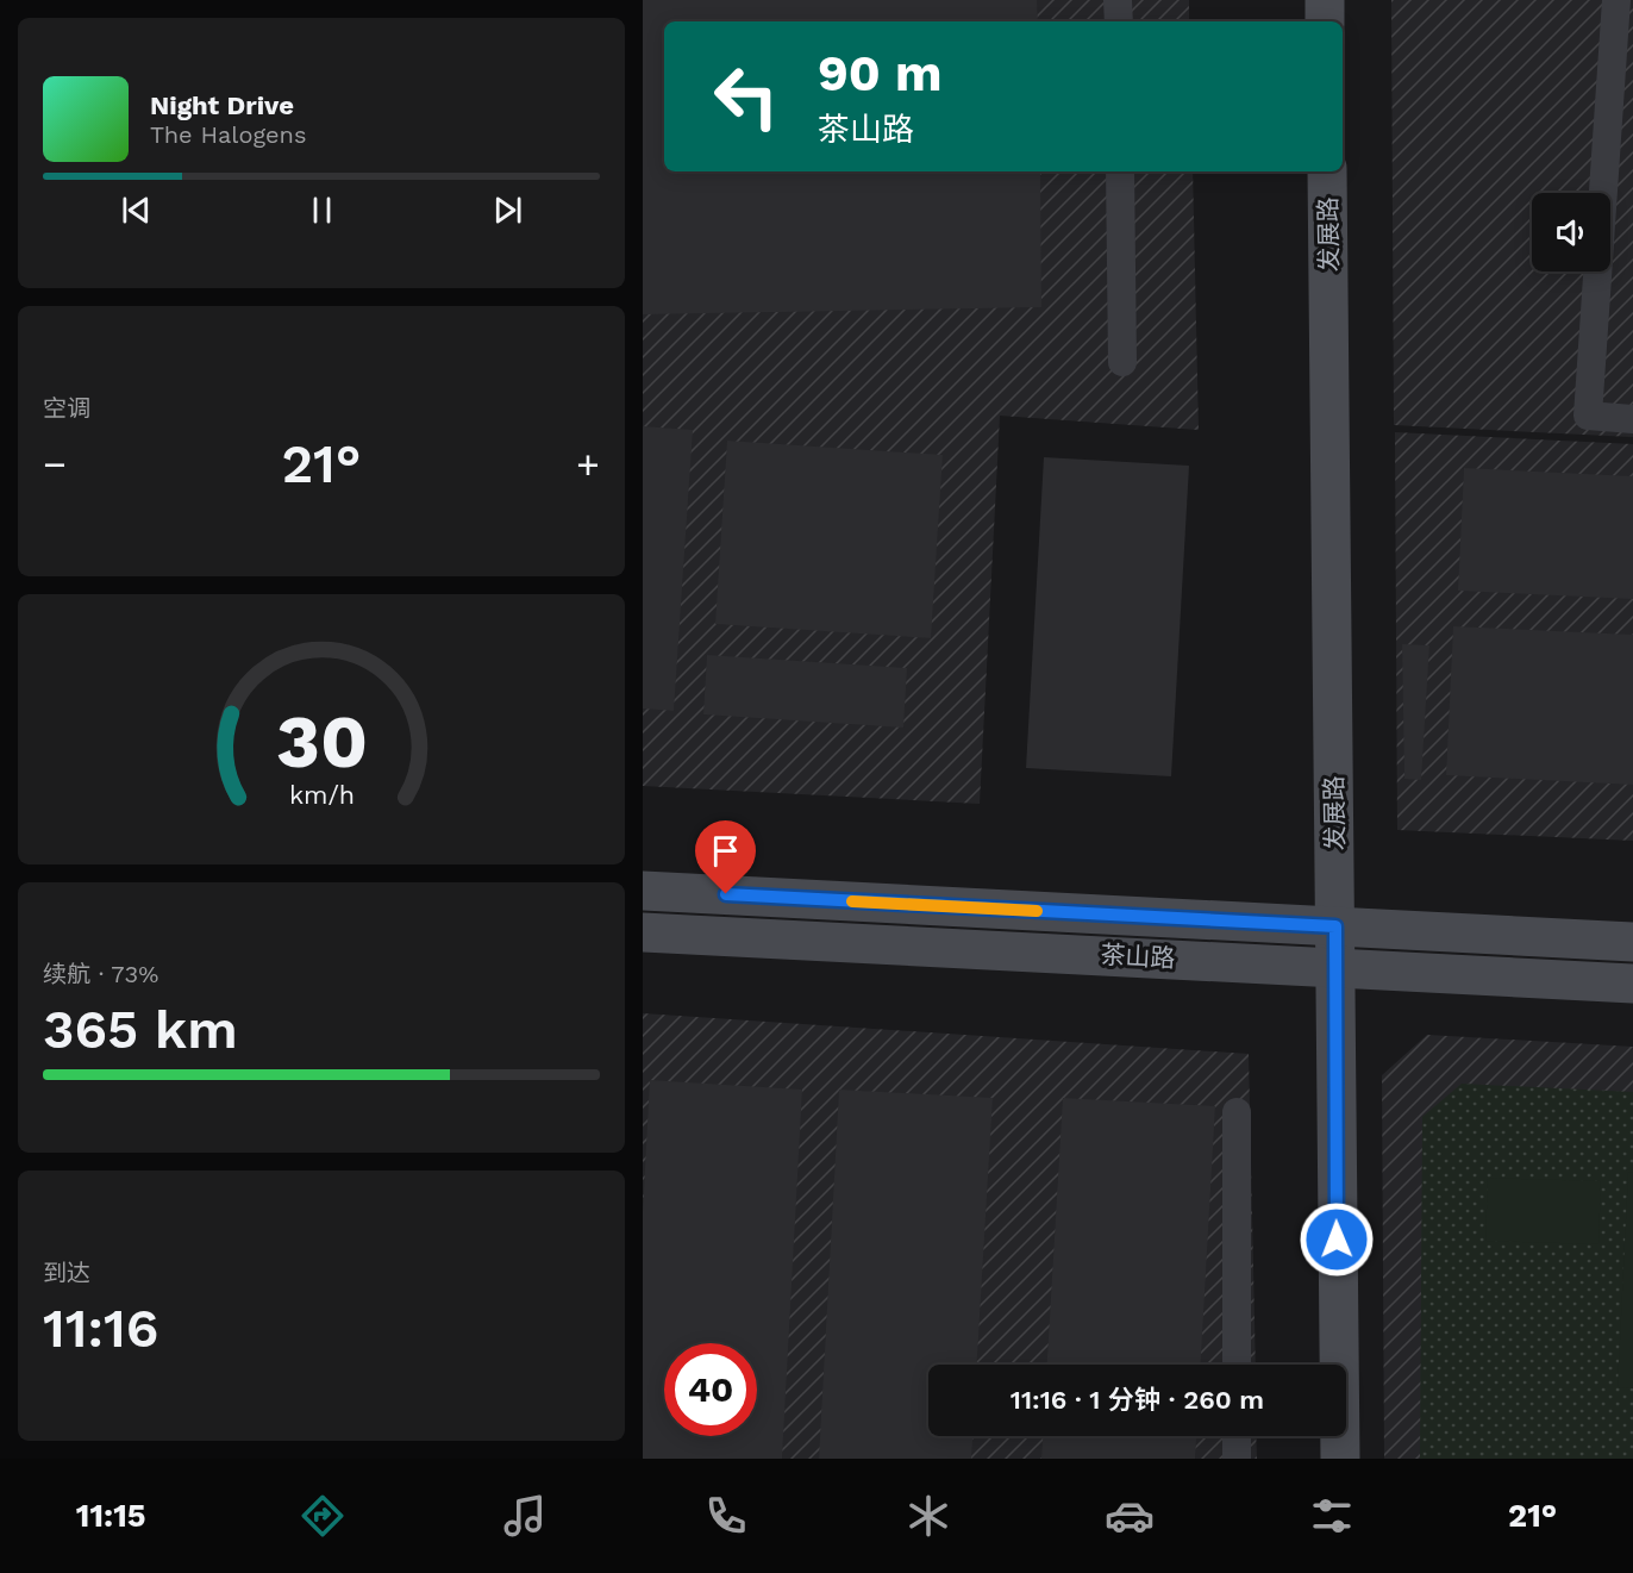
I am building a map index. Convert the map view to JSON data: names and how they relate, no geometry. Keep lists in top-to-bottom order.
{
  "streets": {
    "main road": ["发展路", "茶山路"]
  },
  "crossings": [
    ["发展路", "茶山路"]
  ],
  "page": {
    "turn": ["90 m", "茶山路"],
    "song": ["Night Drive", "The Halogens"],
    "tile": [
      "空调",
      ["续航 · 73%", "365 km"],
      ["到达", "11:16"]
    ],
    "heat": ["−", "21°", "+"],
    "limit": "40",
    "trip": "11:16 · 1 分钟 · 260 m",
    "tabs": ["11:15", "21°"],
    "gauge": ["30", "km/h"]
  }
}
